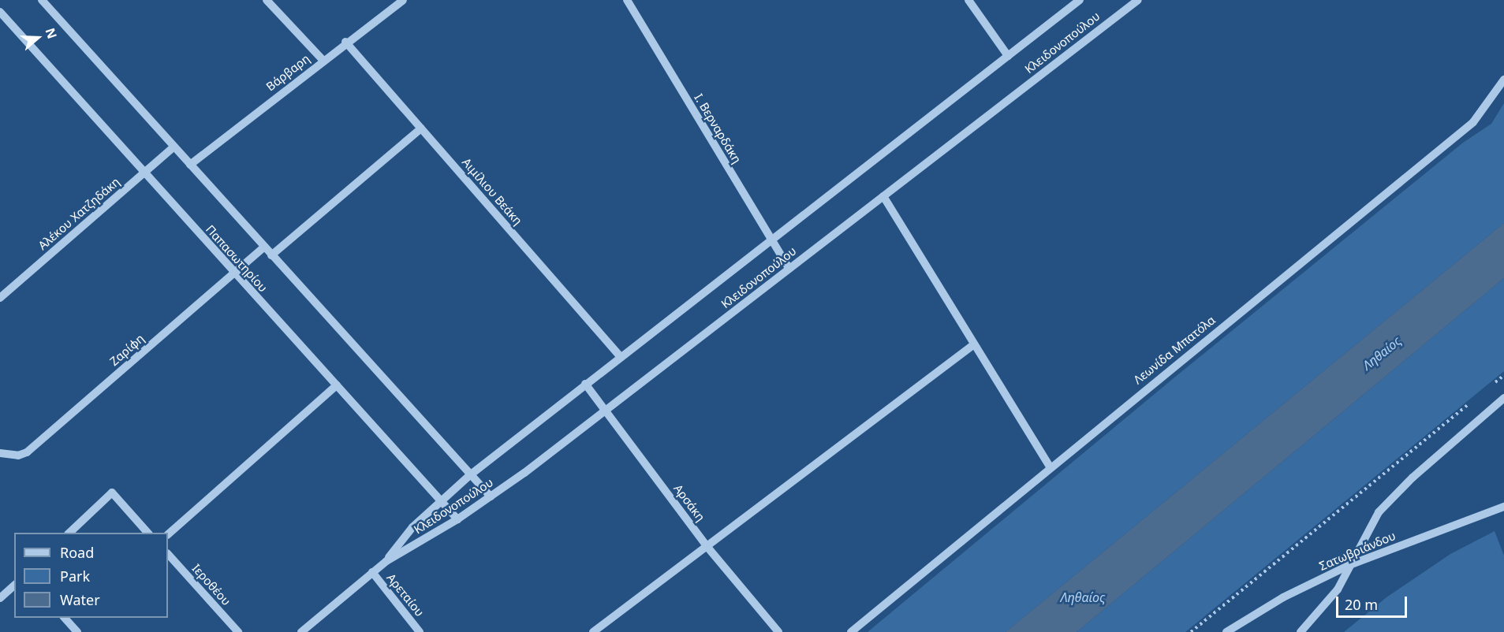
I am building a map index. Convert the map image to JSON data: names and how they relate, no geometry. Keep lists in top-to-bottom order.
{
  "streets": {
    "street": [
      "Κλειδονοπούλου",
      "Βάρβαρη",
      "Ι. Βερναρδάκη",
      "Αιμίλιου Βεάκη",
      "Αλέκου Χατζηδάκη",
      "Παπασωτηρίου",
      "Ζαρίφη",
      "Λεωνίδα Μπατόλα",
      "Αρσάκη",
      "Σατωβριάνδου",
      "Ιεροθέου",
      "Αρεταίου"
    ]
  },
  "crossings": [
    ["Κλειδονοπούλου", "Ι. Βερναρδάκη"],
    ["Κλειδονοπούλου", "Αιμίλιου Βεάκη"],
    ["Κλειδονοπούλου", "Παπασωτηρίου"],
    ["Κλειδονοπούλου", "Αρσάκη"],
    ["Κλειδονοπούλου", "Αρεταίου"],
    ["Βάρβαρη", "Αιμίλιου Βεάκη"],
    ["Αλέκου Χατζηδάκη", "Παπασωτηρίου"],
    ["Παπασωτηρίου", "Ζαρίφη"]
  ],
  "water": ["Ληθαίος"],
  "legend": ["Road", "Park", "Water"],
  "scale_bar": "20 m",
  "north": "right"
}
